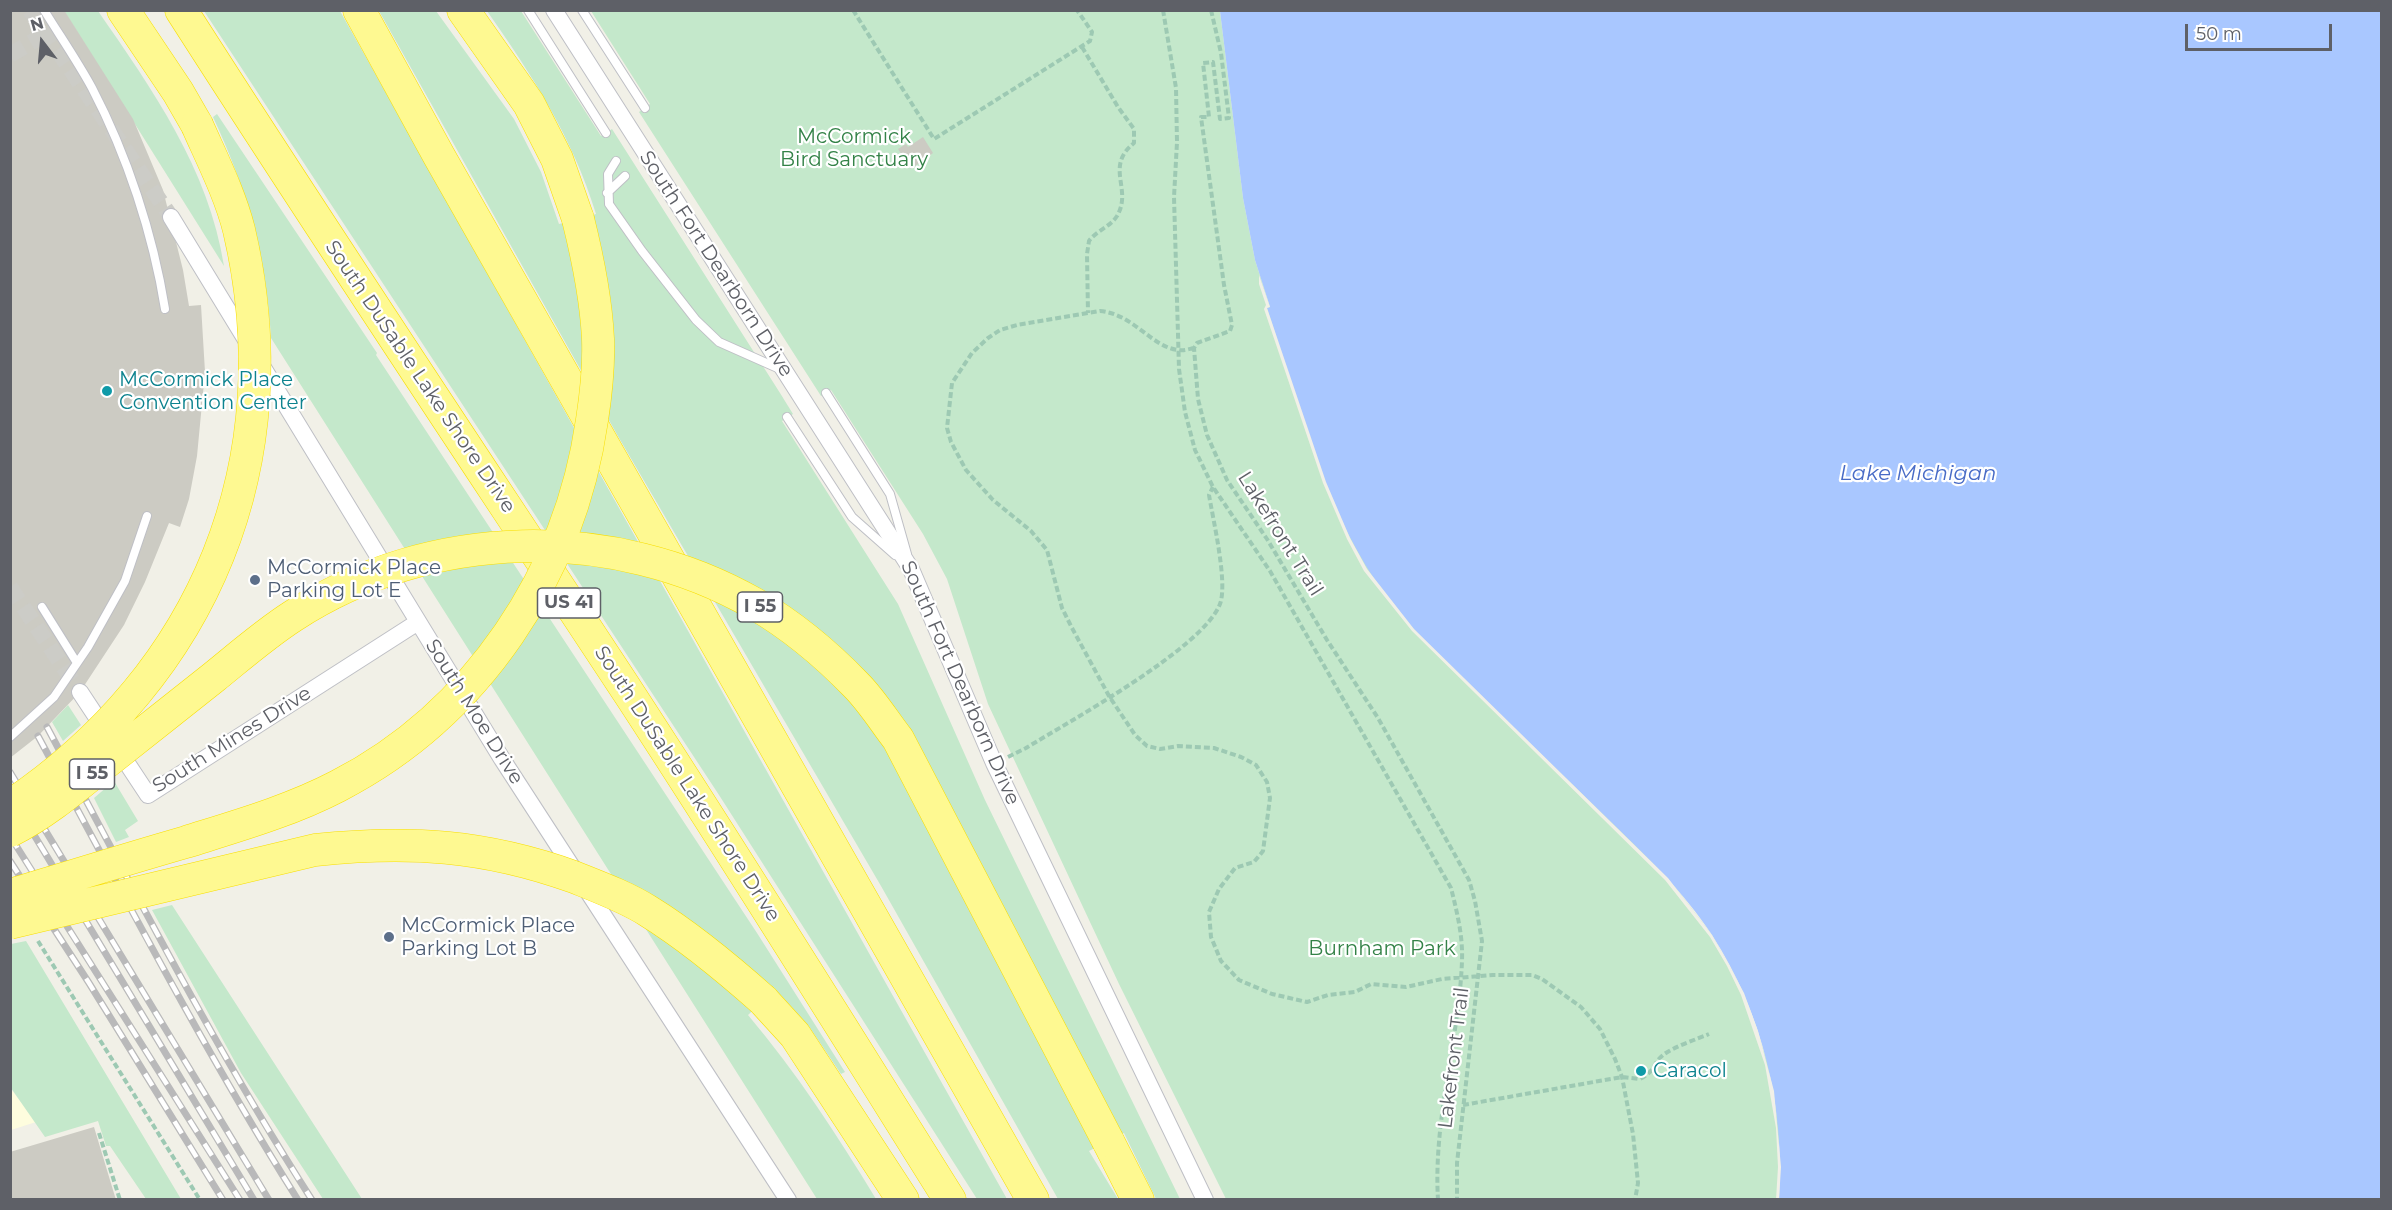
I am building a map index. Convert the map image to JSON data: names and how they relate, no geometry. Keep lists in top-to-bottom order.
{
  "streets": {
    "highway": ["South DuSable Lake Shore Drive", "US 41", "I 55"],
    "street": ["South Fort Dearborn Drive", "South Moe Drive", "South Mines Drive"],
    "path": ["Lakefront Trail"]
  },
  "crossings": [
    ["South Moe Drive", "South Mines Drive"]
  ],
  "water": ["Lake Michigan"],
  "parks": ["McCormick Bird Sanctuary", "Burnham Park"],
  "places": [
    "McCormick Place Convention Center",
    "McCormick Place Parking Lot E",
    "McCormick Place Parking Lot B",
    "Caracol"
  ],
  "scale_bar": "50 m",
  "north": "top"
}
